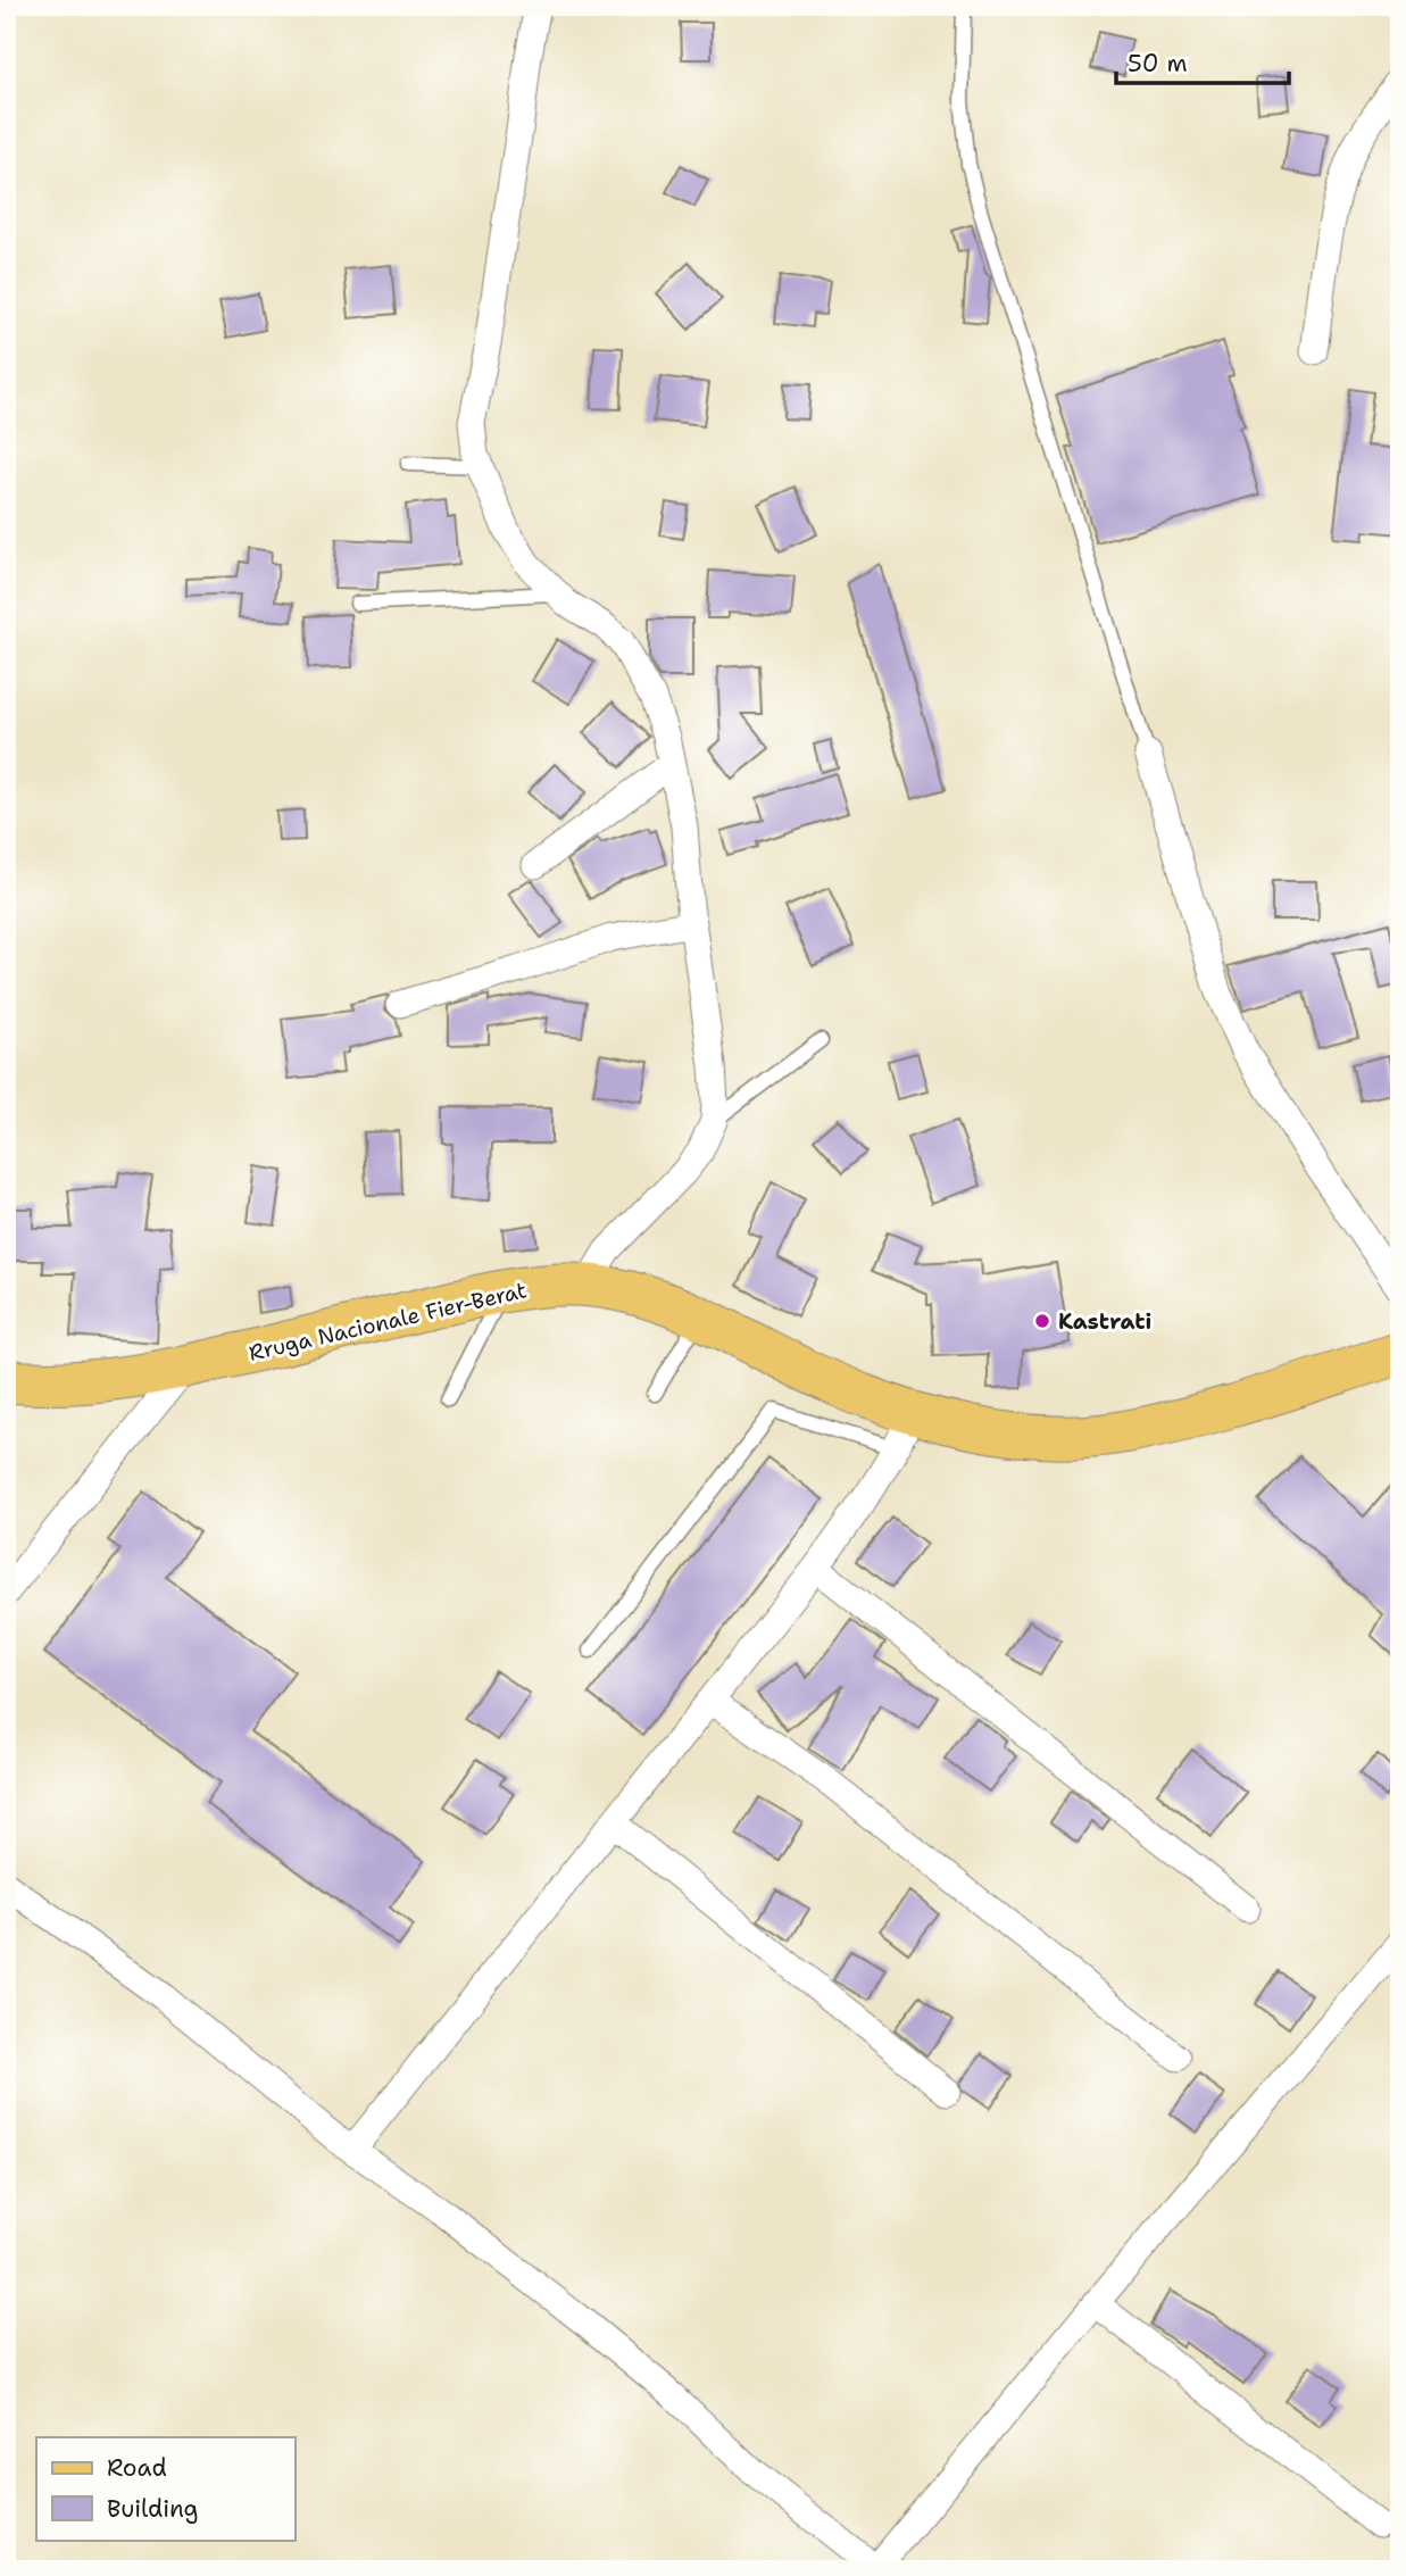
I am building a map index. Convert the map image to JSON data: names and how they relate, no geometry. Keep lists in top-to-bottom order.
{
  "streets": {
    "main road": ["Rruga Nacionale Fier-Berat"]
  },
  "places": ["Kastrati"],
  "legend": ["Road", "Building"],
  "scale_bar": "50 m"
}
